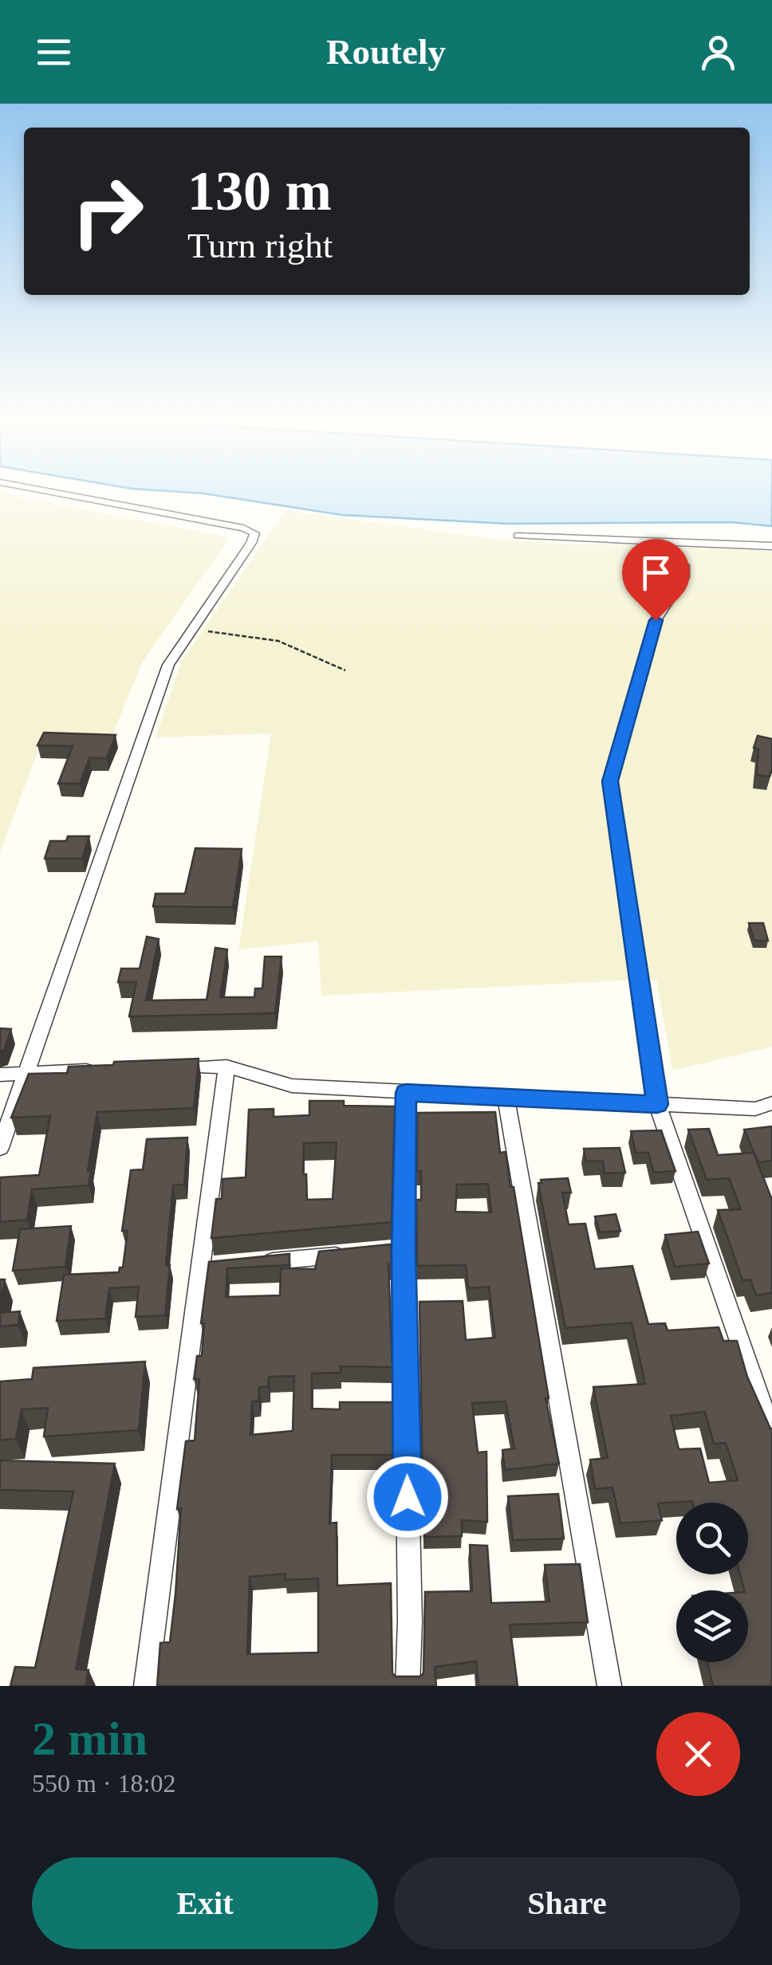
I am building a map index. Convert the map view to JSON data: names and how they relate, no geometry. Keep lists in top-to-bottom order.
{
  "page": {
    "header": "Routely",
    "turn": ["130 m", "Turn right"],
    "heading": ["2 min", "550 m · 18:02"],
    "buttons": ["Exit", "Share"]
  }
}
